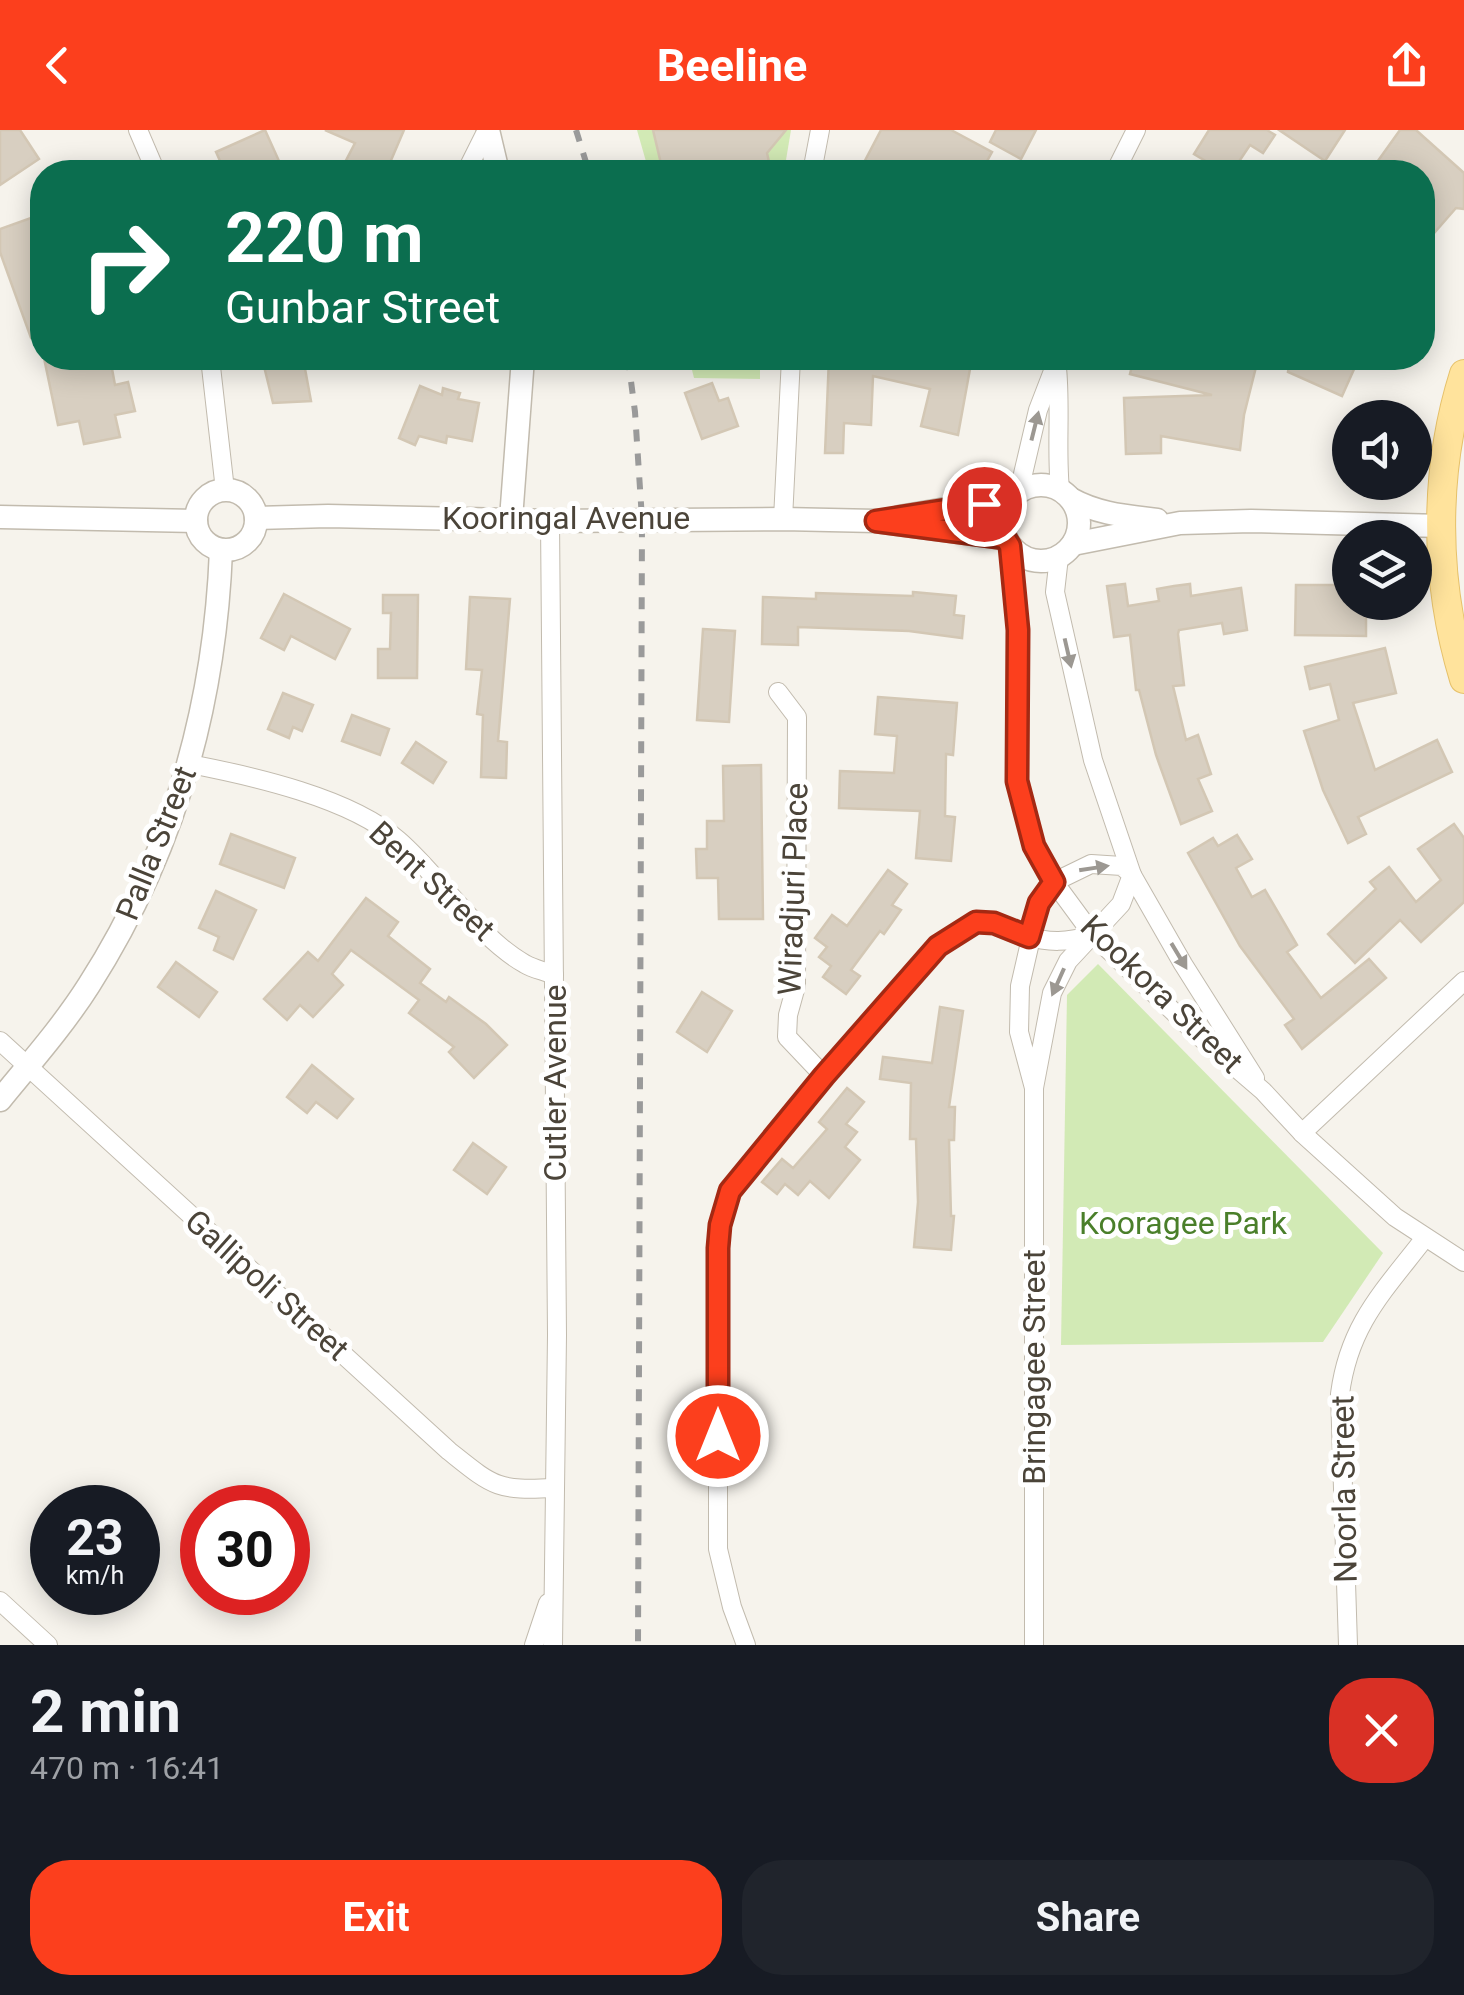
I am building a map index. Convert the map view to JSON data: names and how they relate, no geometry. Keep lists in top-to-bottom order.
{
  "streets": {
    "street": [
      "Kooringal Avenue",
      "Palla Street",
      "Bent Street",
      "Wiradjuri Place",
      "Kookora Street",
      "Cutler Avenue",
      "Gallipoli Street",
      "Bringagee Street",
      "Noorla Street"
    ]
  },
  "crossings": [
    ["Kooringal Avenue", "Palla Street"],
    ["Kooringal Avenue", "Kookora Street"],
    ["Kooringal Avenue", "Cutler Avenue"],
    ["Palla Street", "Bent Street"],
    ["Palla Street", "Gallipoli Street"],
    ["Bent Street", "Cutler Avenue"],
    ["Kookora Street", "Bringagee Street"],
    ["Kookora Street", "Noorla Street"],
    ["Cutler Avenue", "Gallipoli Street"]
  ],
  "parks": ["Kooragee Park"],
  "page": {
    "header": "Beeline",
    "turn": ["220 m", "Gunbar Street"],
    "speed": "23 km/h",
    "limit": "30",
    "heading": ["2 min", "470 m · 16:41"],
    "buttons": ["Exit", "Share"]
  }
}
